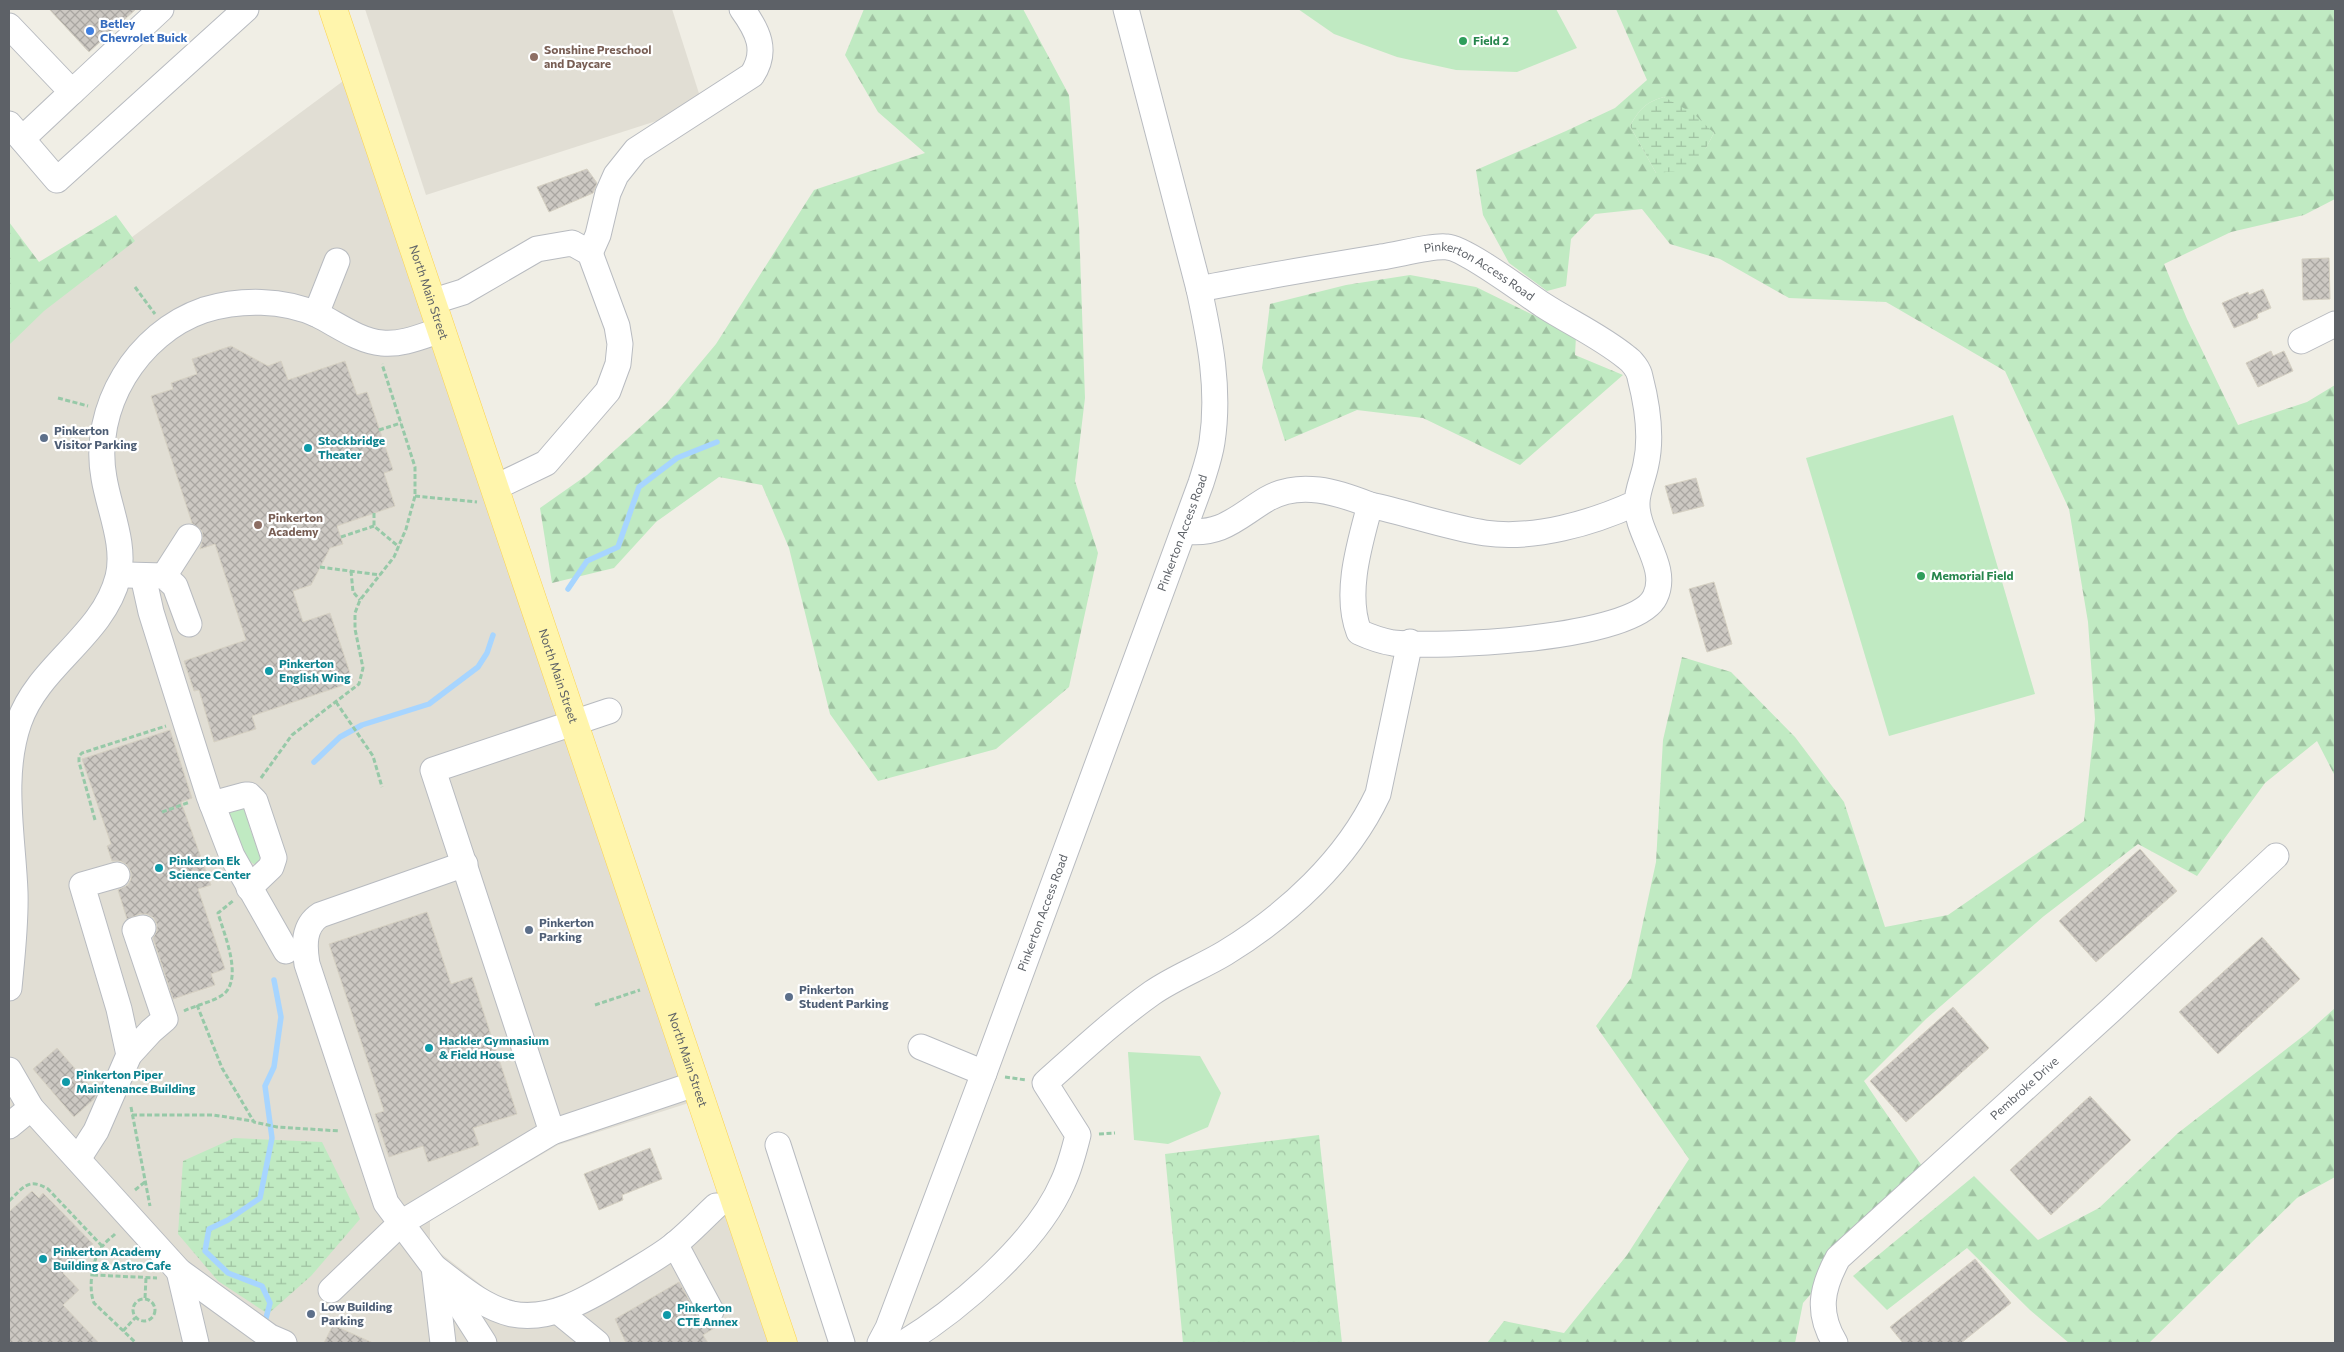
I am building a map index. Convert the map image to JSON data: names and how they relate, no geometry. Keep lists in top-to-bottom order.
{
  "streets": {
    "main road": ["North Main Street"],
    "street": ["Pinkerton Access Road", "Pembroke Drive"]
  },
  "places": [
    "Betley Chevrolet Buick",
    "Field 2",
    "Sonshine Preschool and Daycare",
    "Pinkerton Visitor Parking",
    "Stockbridge Theater",
    "Pinkerton Academy",
    "Memorial Field",
    "Pinkerton English Wing",
    "Pinkerton Ek Science Center",
    "Pinkerton Parking",
    "Pinkerton Student Parking",
    "Hackler Gymnasium & Field House",
    "Pinkerton Piper Maintenance Building",
    "Pinkerton Academy Building & Astro Cafe",
    "Low Building Parking",
    "Pinkerton CTE Annex"
  ]
}
